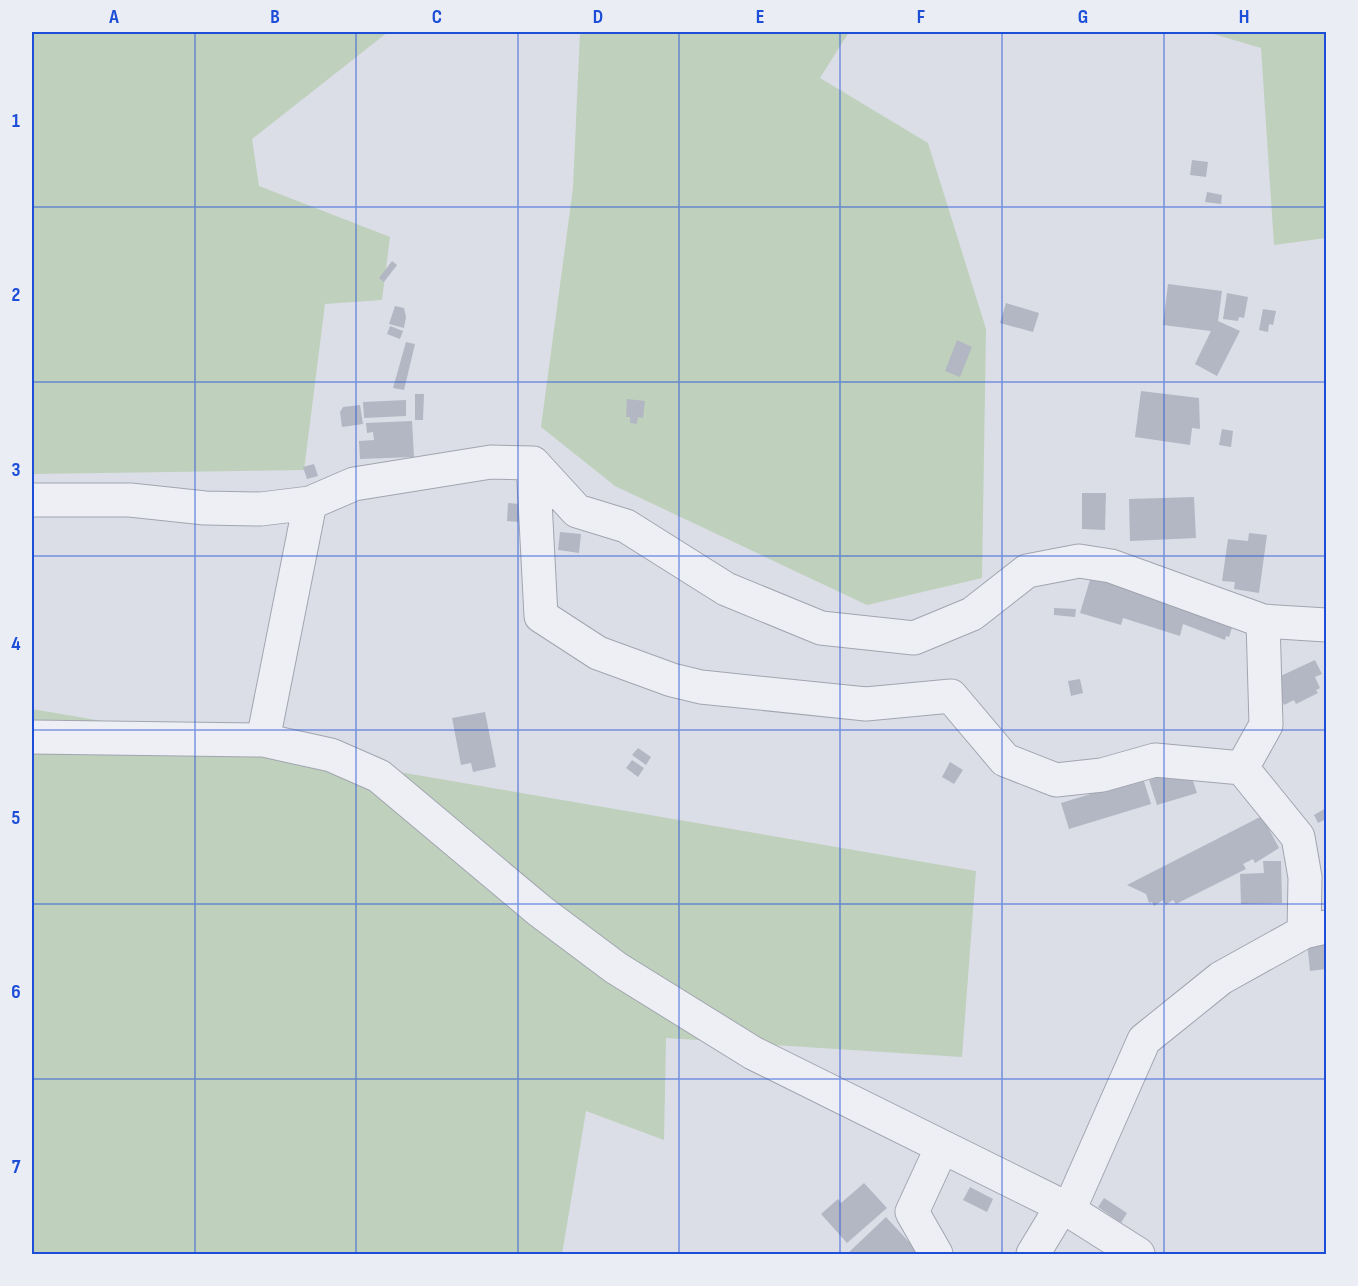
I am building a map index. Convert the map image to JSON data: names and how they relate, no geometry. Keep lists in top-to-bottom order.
{
  "grid": {
    "columns": [
      "A",
      "B",
      "C",
      "D",
      "E",
      "F",
      "G",
      "H"
    ],
    "rows": [
      "1",
      "2",
      "3",
      "4",
      "5",
      "6",
      "7"
    ]
  }
}
